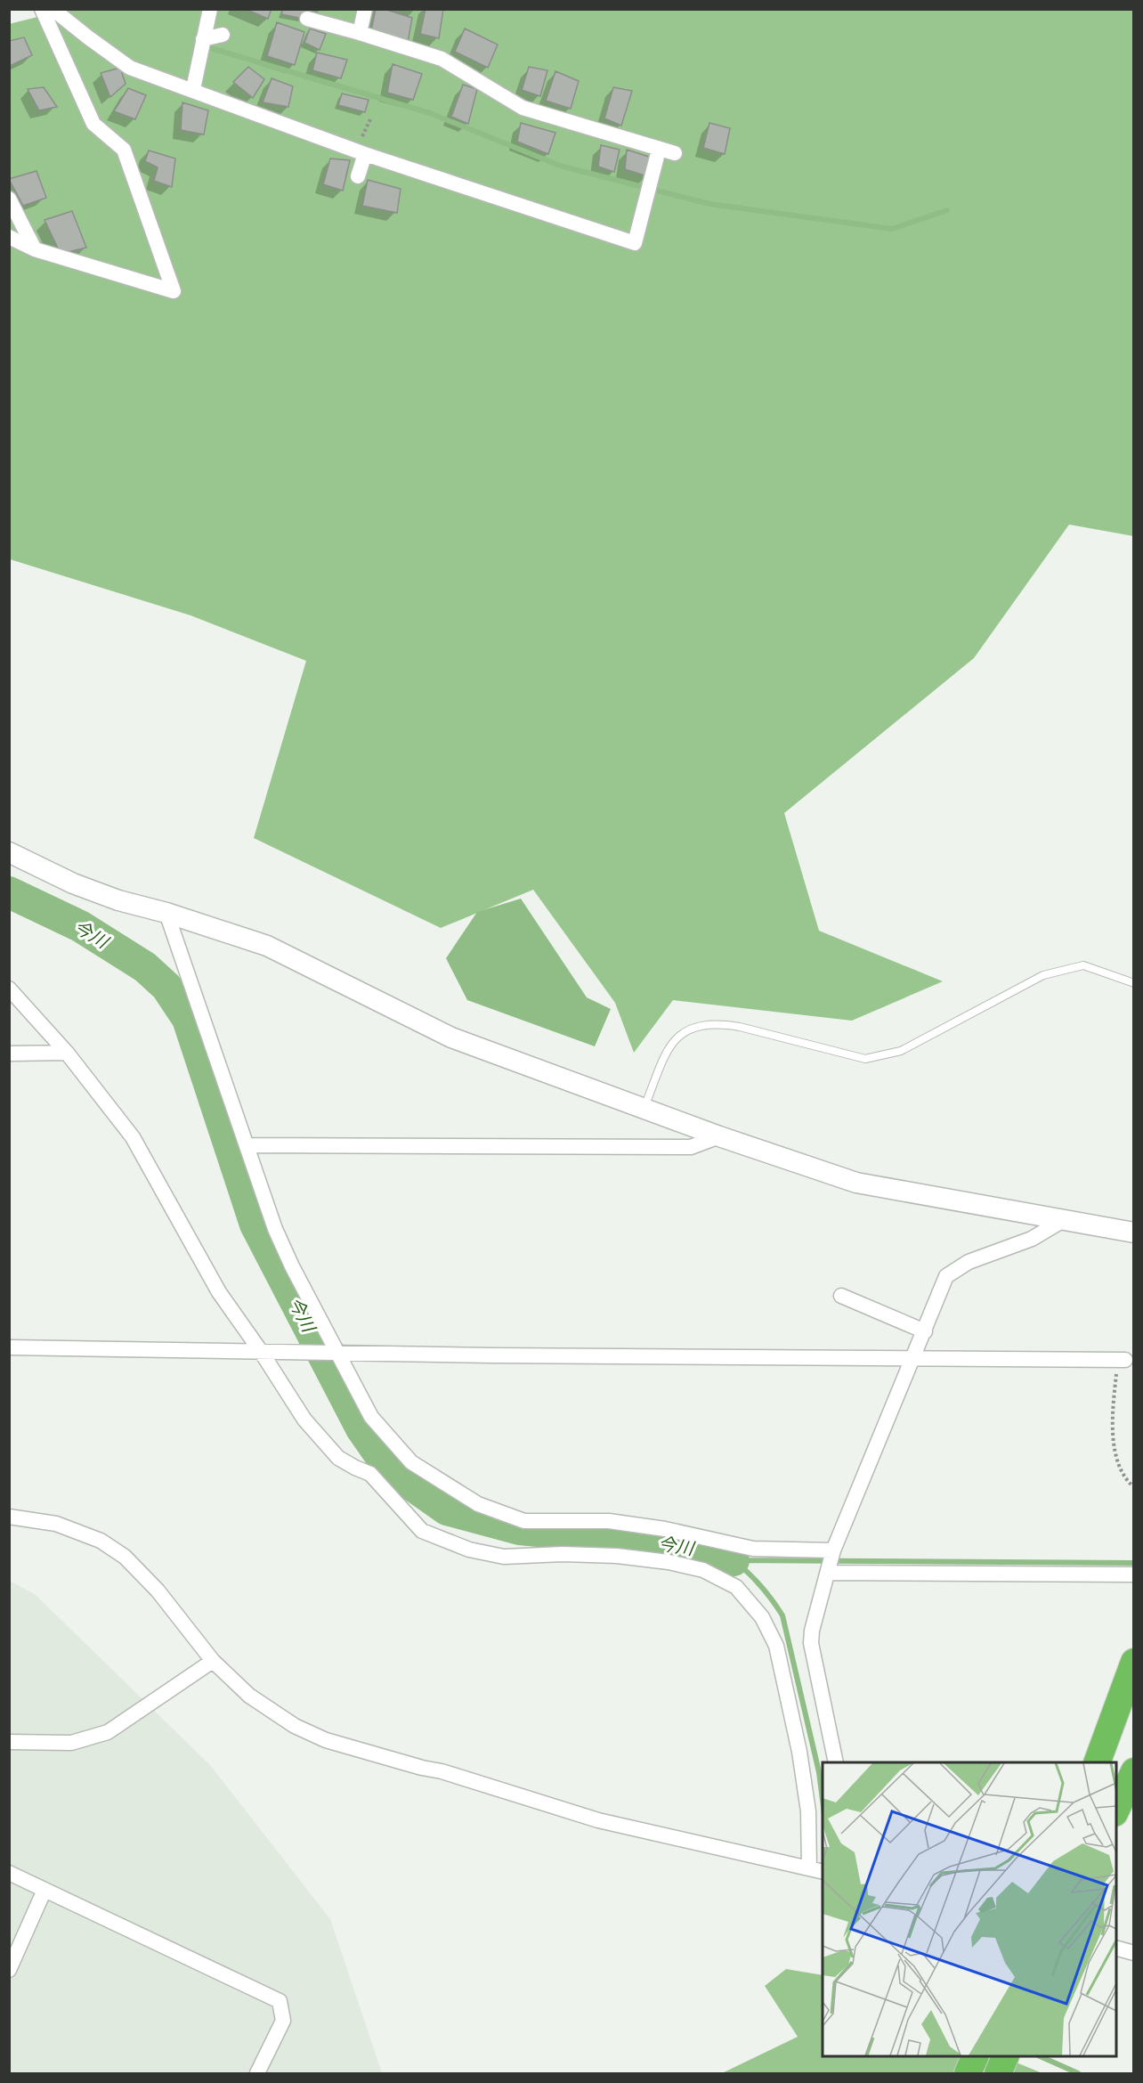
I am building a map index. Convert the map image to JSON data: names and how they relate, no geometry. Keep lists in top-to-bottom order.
{
  "water": ["今川"]
}
